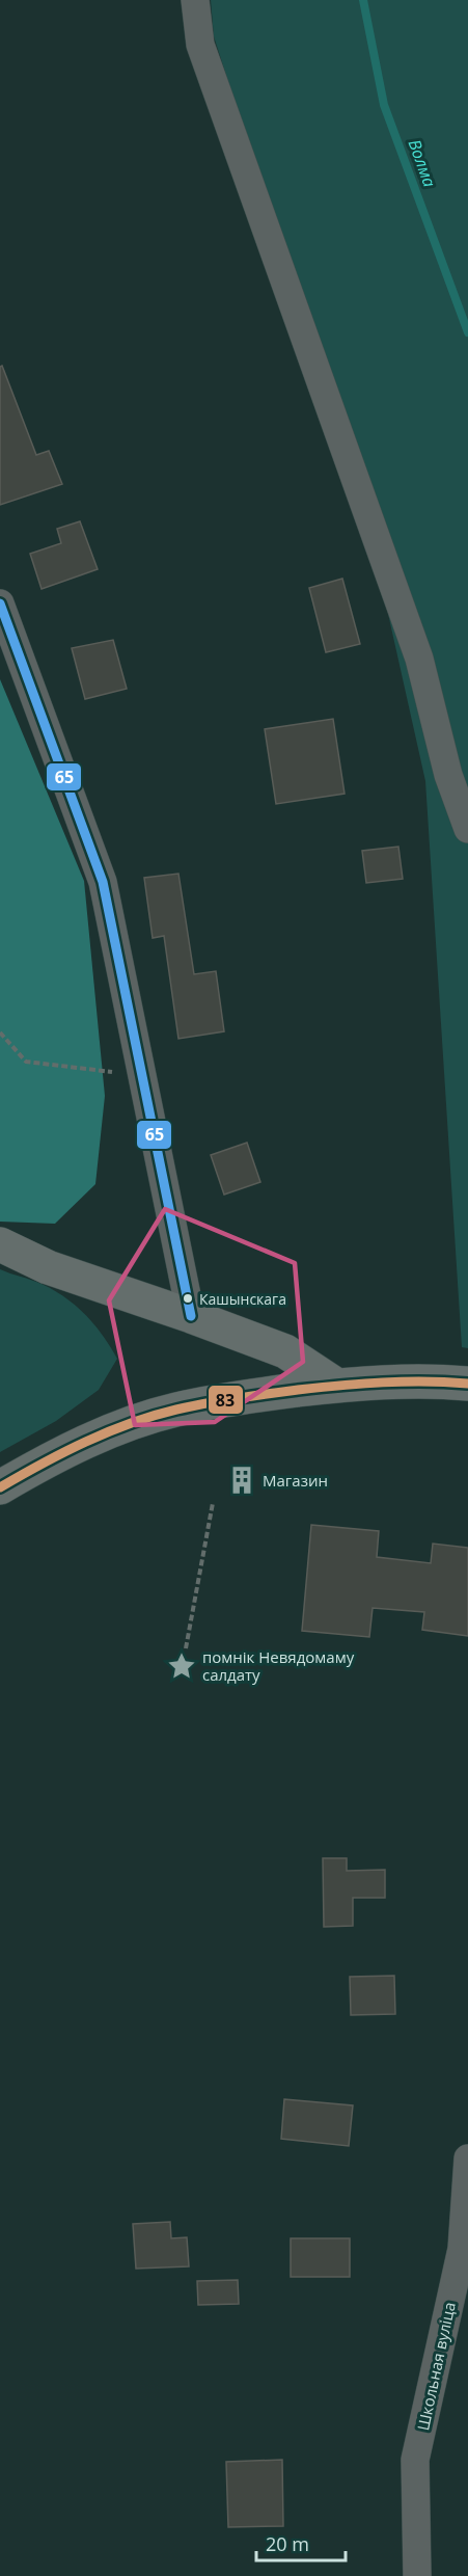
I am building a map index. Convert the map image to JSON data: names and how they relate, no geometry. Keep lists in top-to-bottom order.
{
  "streets": {
    "street": ["Школьная вуліца"]
  },
  "water": ["Волма"],
  "places": {
    "other": ["Кашынскага"],
    "building": ["Магазин"],
    "place": ["помнік Невядомаму салдату"]
  },
  "lines": ["transit line 65", "transit line 83"],
  "scale_bar": "20 m"
}
